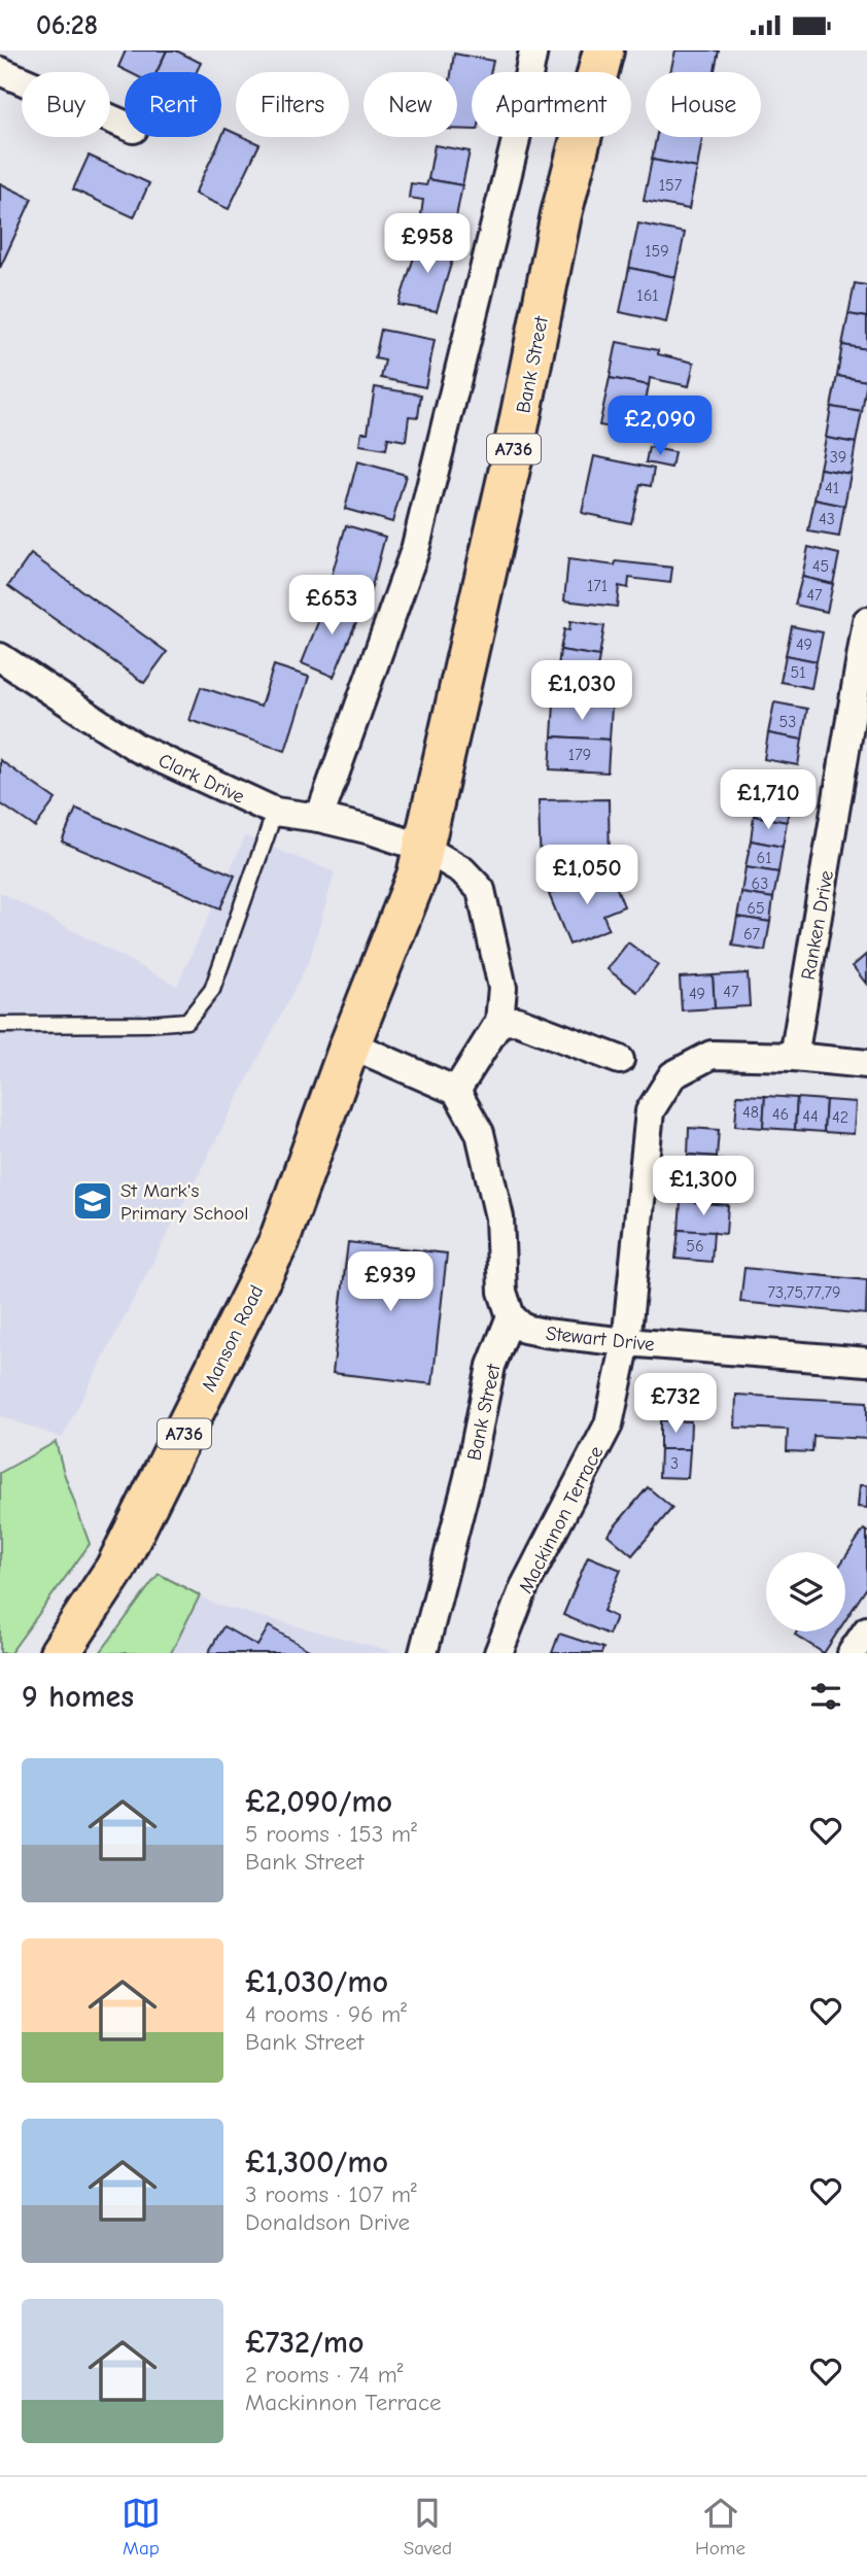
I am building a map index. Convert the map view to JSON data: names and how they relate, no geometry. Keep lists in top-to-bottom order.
{
  "streets": {
    "main road": ["Bank Street", "A736", "Manson Road"],
    "street": [
      "Clark Drive",
      "Ranken Drive",
      "Stewart Drive",
      "Mackinnon Terrace"
    ]
  },
  "crossings": [
    ["Bank Street", "Clark Drive"],
    ["Bank Street", "Manson Road"],
    ["Bank Street", "Stewart Drive"],
    ["Ranken Drive", "Mackinnon Terrace"],
    ["Stewart Drive", "Mackinnon Terrace"]
  ],
  "places": {
    "school or university": ["St Mark's Primary School"]
  },
  "house_numbers": [
    "157",
    "159",
    "161",
    "39",
    "41",
    "43",
    "45",
    "171",
    "47",
    "49",
    "51",
    "53",
    "179",
    "61",
    "63",
    "65",
    "67",
    "47",
    "49",
    "48",
    "46",
    "44",
    "42",
    "56",
    "73,75,77,79",
    "3"
  ],
  "page": {
    "status": "06:28",
    "chip": [
      "Buy",
      "Rent",
      "Filters",
      "New",
      "Apartment",
      "House"
    ],
    "price": [
      "£958",
      "£2,090",
      "£653",
      "£1,030",
      "£1,710",
      "£1,050",
      "£1,300",
      "£939",
      "£732"
    ],
    "heading": "9 homes",
    "list": [
      {
        "name": "£2,090/mo",
        "note": "5 rooms · 153 m² · Bank Street"
      },
      {
        "name": "£1,030/mo",
        "note": "4 rooms · 96 m² · Bank Street"
      },
      {
        "name": "£1,300/mo",
        "note": "3 rooms · 107 m² · Donaldson Drive"
      },
      {
        "name": "£732/mo",
        "note": "2 rooms · 74 m² · Mackinnon Terrace"
      }
    ],
    "tabs": ["Map", "Saved", "Home"]
  }
}
